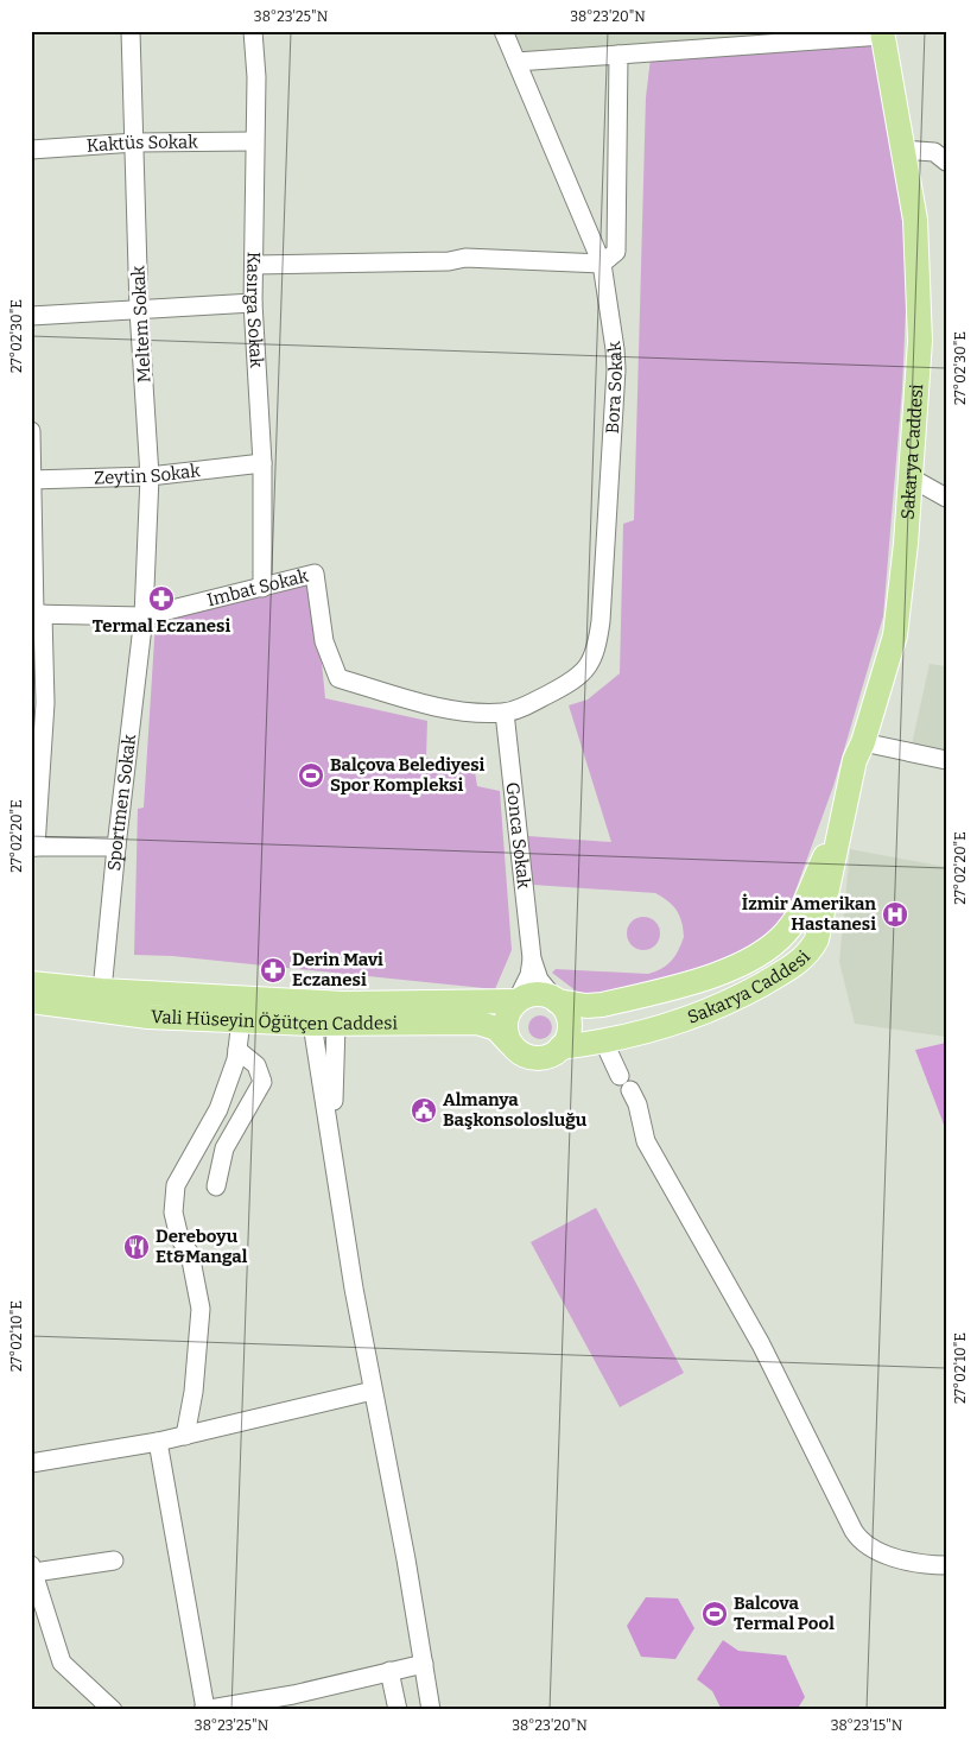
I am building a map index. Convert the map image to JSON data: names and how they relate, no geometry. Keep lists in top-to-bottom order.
{
  "streets": {
    "main road": ["Sakarya Caddesi", "Vali Hüseyin Öğütçen Caddesi"],
    "street": [
      "Kaktüs Sokak",
      "Kasırga Sokak",
      "Meltem Sokak",
      "Bora Sokak",
      "Zeytin Sokak",
      "Imbat Sokak",
      "Sportmen Sokak",
      "Gonca Sokak"
    ]
  },
  "crossings": [
    ["Kaktüs Sokak", "Kasırga Sokak"],
    ["Kaktüs Sokak", "Meltem Sokak"],
    ["Kasırga Sokak", "Zeytin Sokak"],
    ["Kasırga Sokak", "Imbat Sokak"],
    ["Meltem Sokak", "Zeytin Sokak"],
    ["Meltem Sokak", "Imbat Sokak"],
    ["Meltem Sokak", "Sportmen Sokak"],
    ["Bora Sokak", "Imbat Sokak"],
    ["Bora Sokak", "Gonca Sokak"],
    ["Sakarya Caddesi", "Vali Hüseyin Öğütçen Caddesi"],
    ["Imbat Sokak", "Sportmen Sokak"],
    ["Imbat Sokak", "Gonca Sokak"],
    ["Sportmen Sokak", "Vali Hüseyin Öğütçen Caddesi"]
  ],
  "places": {
    "pharmacy": ["Termal Eczanesi", "Derin Mavi Eczanesi"],
    "sports": ["Balçova Belediyesi Spor Kompleksi", "Balcova Termal Pool"],
    "hospital": ["İzmir Amerikan Hastanesi"],
    "public building": ["Almanya Başkonsolosluğu"],
    "restaurant": ["Dereboyu Et&Mangal"]
  },
  "coordinates": [
    "38°23'25\"N",
    "38°23'20\"N",
    "27°02'30\"E",
    "27°02'20\"E",
    "27°02'10\"E",
    "38°23'15\"N"
  ]
}
